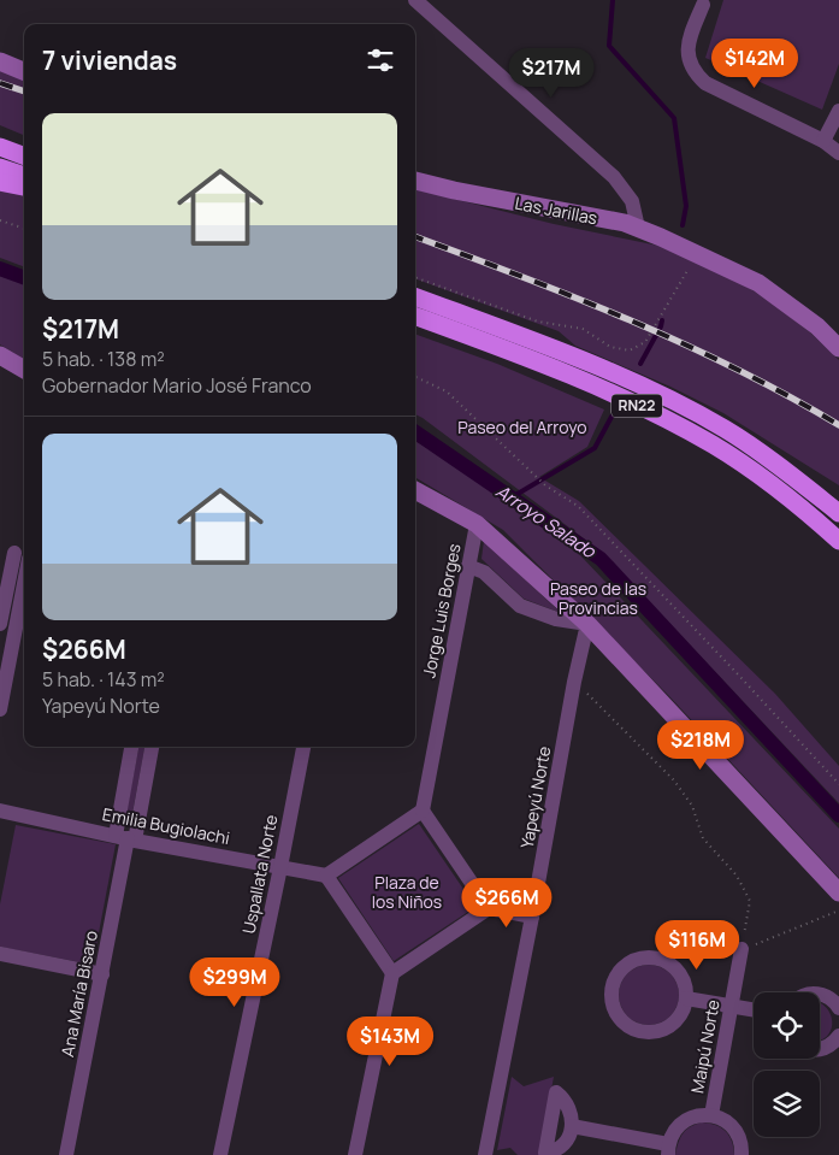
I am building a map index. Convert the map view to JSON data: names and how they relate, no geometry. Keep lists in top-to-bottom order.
{
  "streets": {
    "highway": ["RN22"],
    "street": [
      "Las Jarillas",
      "Jorge Luis Borges",
      "Yapeyú Norte",
      "Emilia Bugiolachi",
      "Uspallata Norte",
      "Ana María Bisaro",
      "Maipú Norte"
    ]
  },
  "crossings": [
    ["Emilia Bugiolachi", "Uspallata Norte"],
    ["Emilia Bugiolachi", "Ana María Bisaro"]
  ],
  "water": ["Arroyo Salado"],
  "parks": ["Paseo del Arroyo", "Paseo de las Provincias", "Plaza de los Niños"],
  "page": {
    "heading": "7 viviendas",
    "price": [
      "$142M",
      "$217M",
      "$218M",
      "$266M",
      "$116M",
      "$299M",
      "$143M"
    ],
    "list": [
      {
        "name": "$217M",
        "note": "5 hab. · 138 m² · Gobernador Mario José Franco"
      },
      {
        "name": "$266M",
        "note": "5 hab. · 143 m² · Yapeyú Norte"
      }
    ]
  }
}
